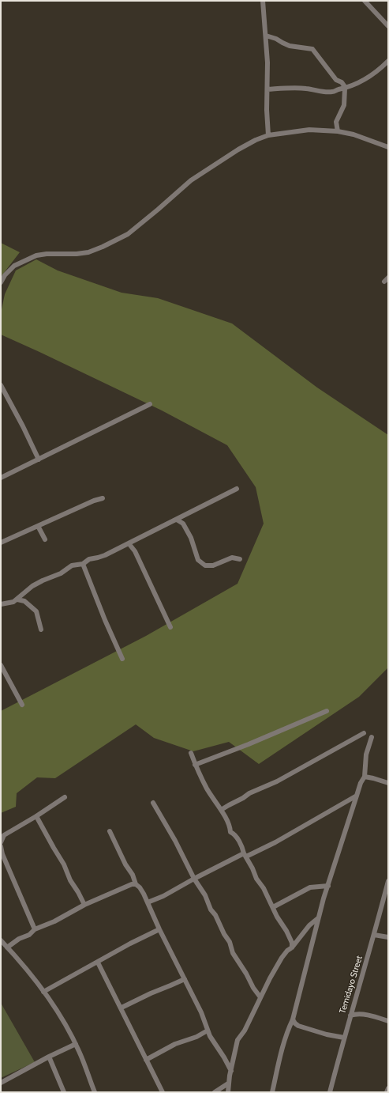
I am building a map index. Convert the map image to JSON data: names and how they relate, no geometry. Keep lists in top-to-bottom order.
{
  "streets": {
    "street": ["Temidayo Street"]
  }
}
